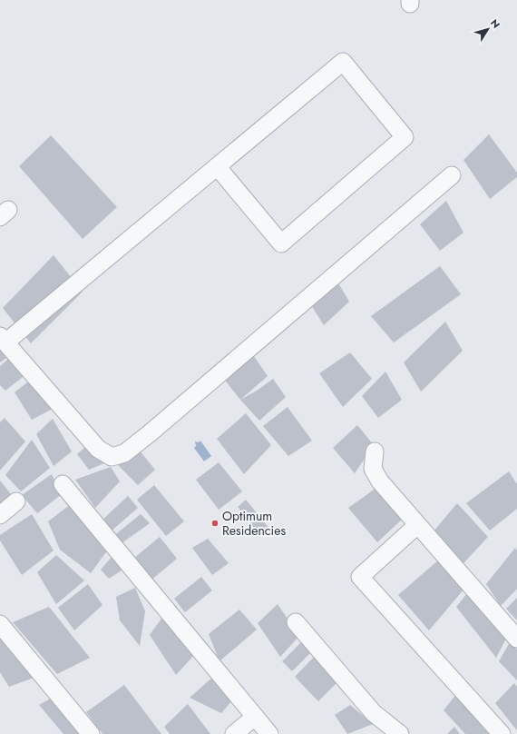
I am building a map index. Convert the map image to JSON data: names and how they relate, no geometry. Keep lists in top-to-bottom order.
{
  "places": ["Optimum Residencies"],
  "north": "top right"
}
